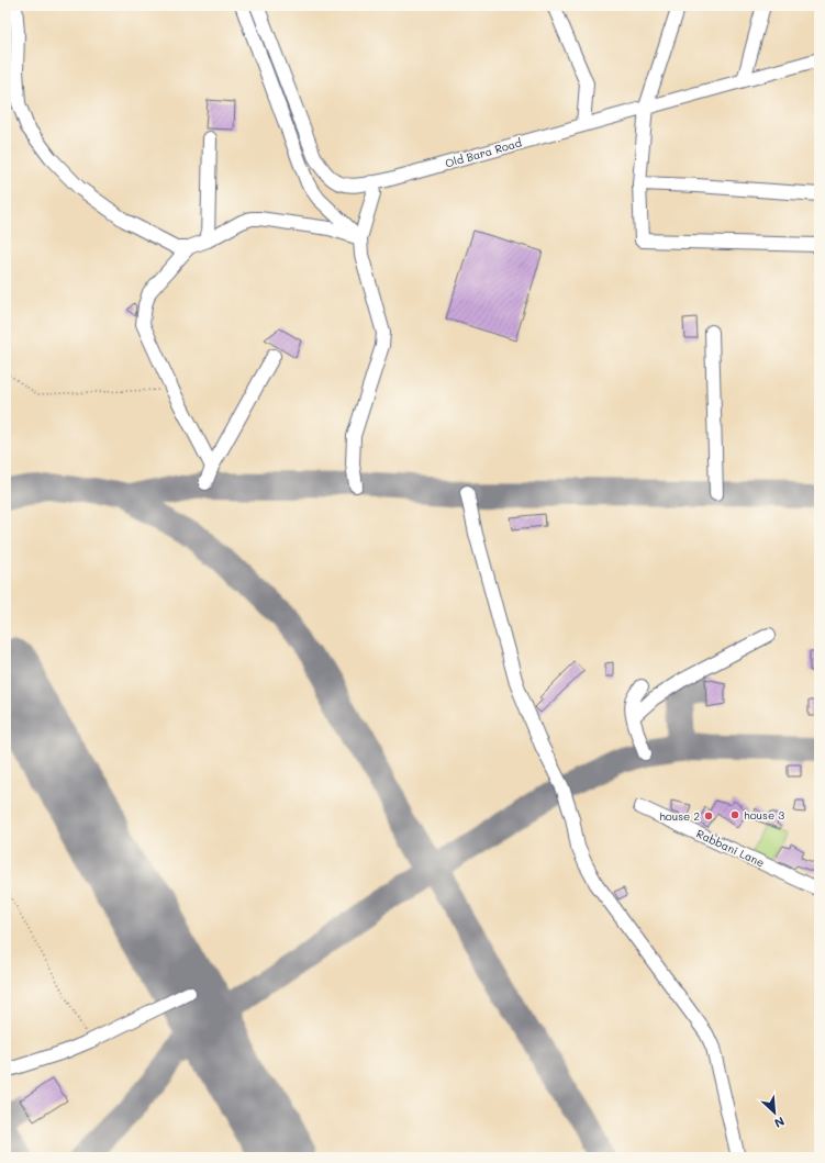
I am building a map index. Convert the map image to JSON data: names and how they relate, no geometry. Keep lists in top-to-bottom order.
{
  "streets": {
    "street": ["Old Bara Road", "Rabbani Lane"]
  },
  "places": ["house 3", "house 2"],
  "north": "bottom right"
}
